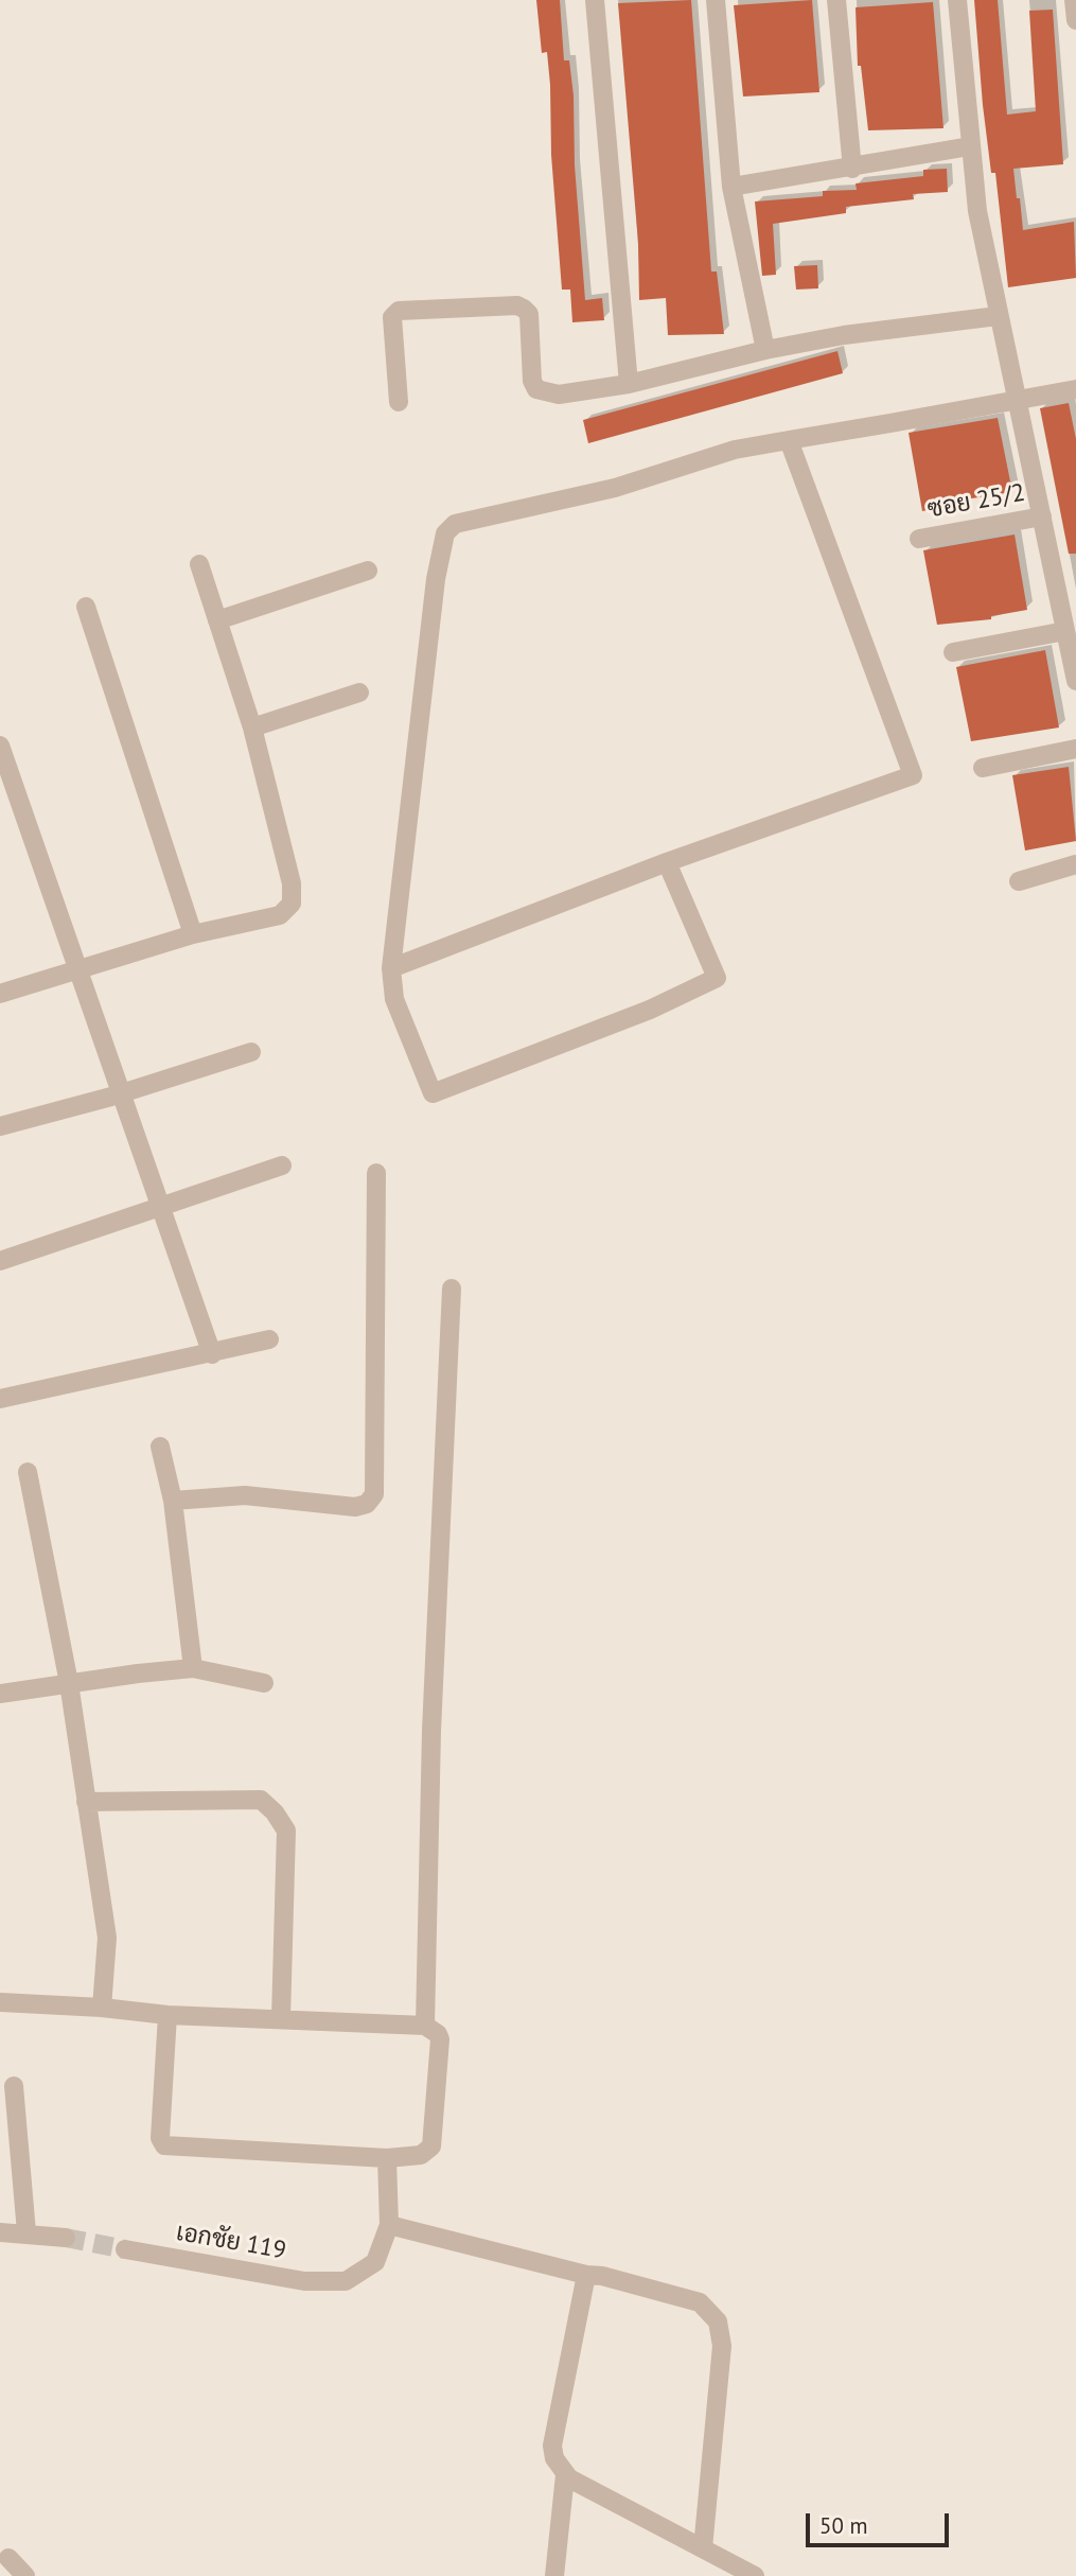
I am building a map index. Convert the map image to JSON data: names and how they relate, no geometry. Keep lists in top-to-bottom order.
{
  "streets": {
    "street": ["ซอย 25/2", "เอกชัย 119"]
  },
  "scale_bar": "50 m"
}
